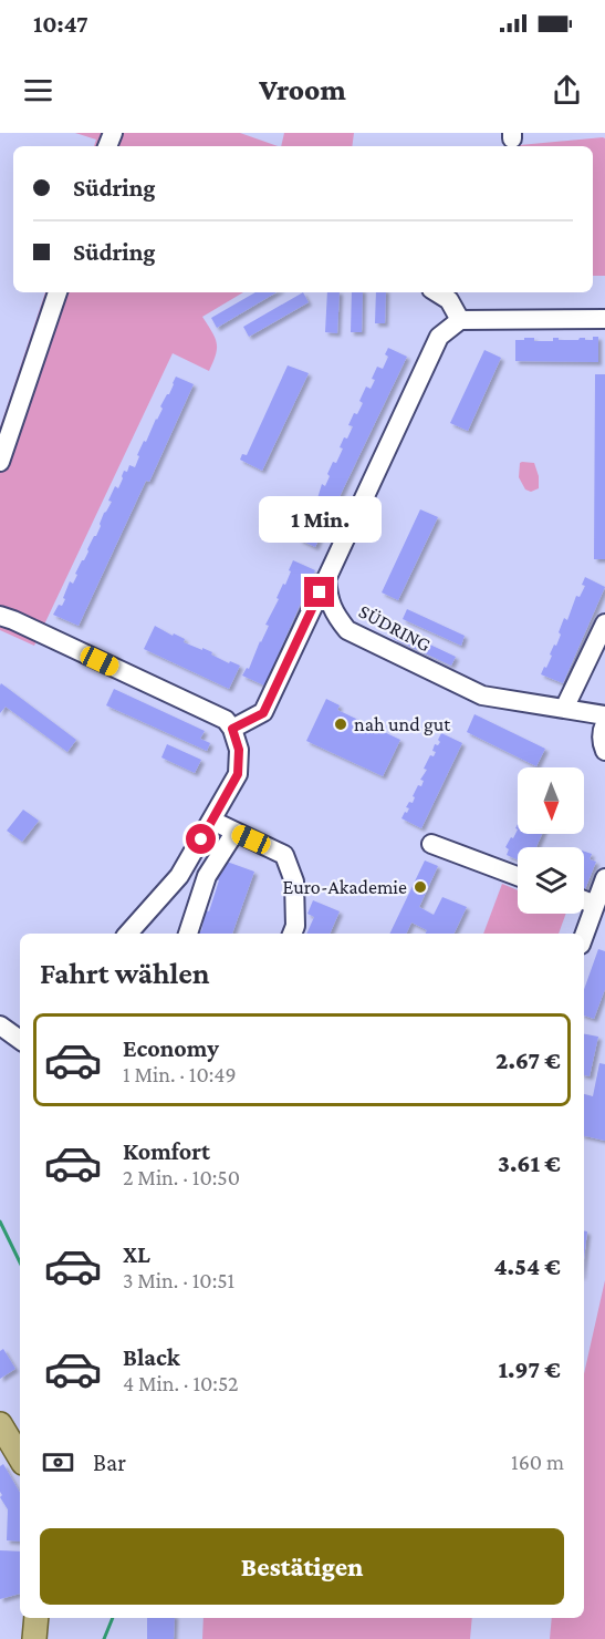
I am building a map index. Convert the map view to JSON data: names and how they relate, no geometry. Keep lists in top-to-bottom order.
{
  "streets": {
    "street": ["SÜDRING"]
  },
  "places": ["nah und gut", "Euro-Akademie"],
  "north": "bottom",
  "page": {
    "status": "10:47",
    "header": "Vroom",
    "banner": ["Südring", "Südring"],
    "bubble": "1 Min.",
    "heading": "Fahrt wählen",
    "list": [
      {
        "name": "Economy",
        "note": "1 Min. · 10:49",
        "value": "2.67 €"
      },
      {
        "name": "Komfort",
        "note": "2 Min. · 10:50",
        "value": "3.61 €"
      },
      {
        "name": "XL",
        "note": "3 Min. · 10:51",
        "value": "4.54 €"
      },
      {
        "name": "Black",
        "note": "4 Min. · 10:52",
        "value": "1.97 €"
      }
    ],
    "pay": ["Bar", "160 m"],
    "buttons": "Bestätigen"
  }
}
